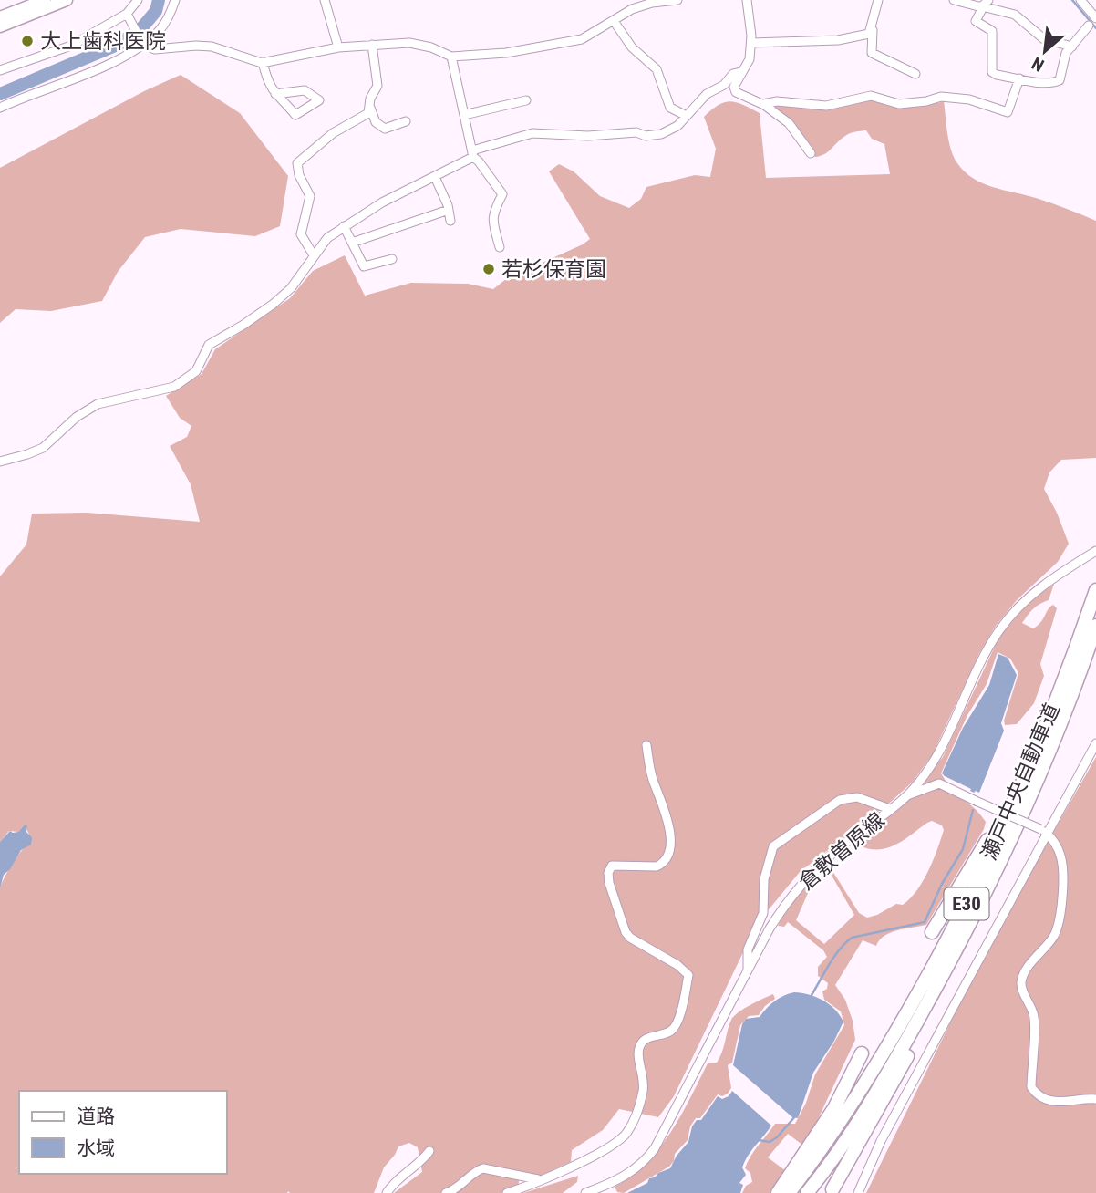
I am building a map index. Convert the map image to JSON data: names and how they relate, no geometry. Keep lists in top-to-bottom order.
{
  "streets": {
    "highway": ["瀬戸中央自動車道", "E30"],
    "street": ["倉敷曽原線"]
  },
  "places": ["大上歯科医院", "若杉保育園"],
  "legend": ["道路", "水域"],
  "north": "bottom left"
}
